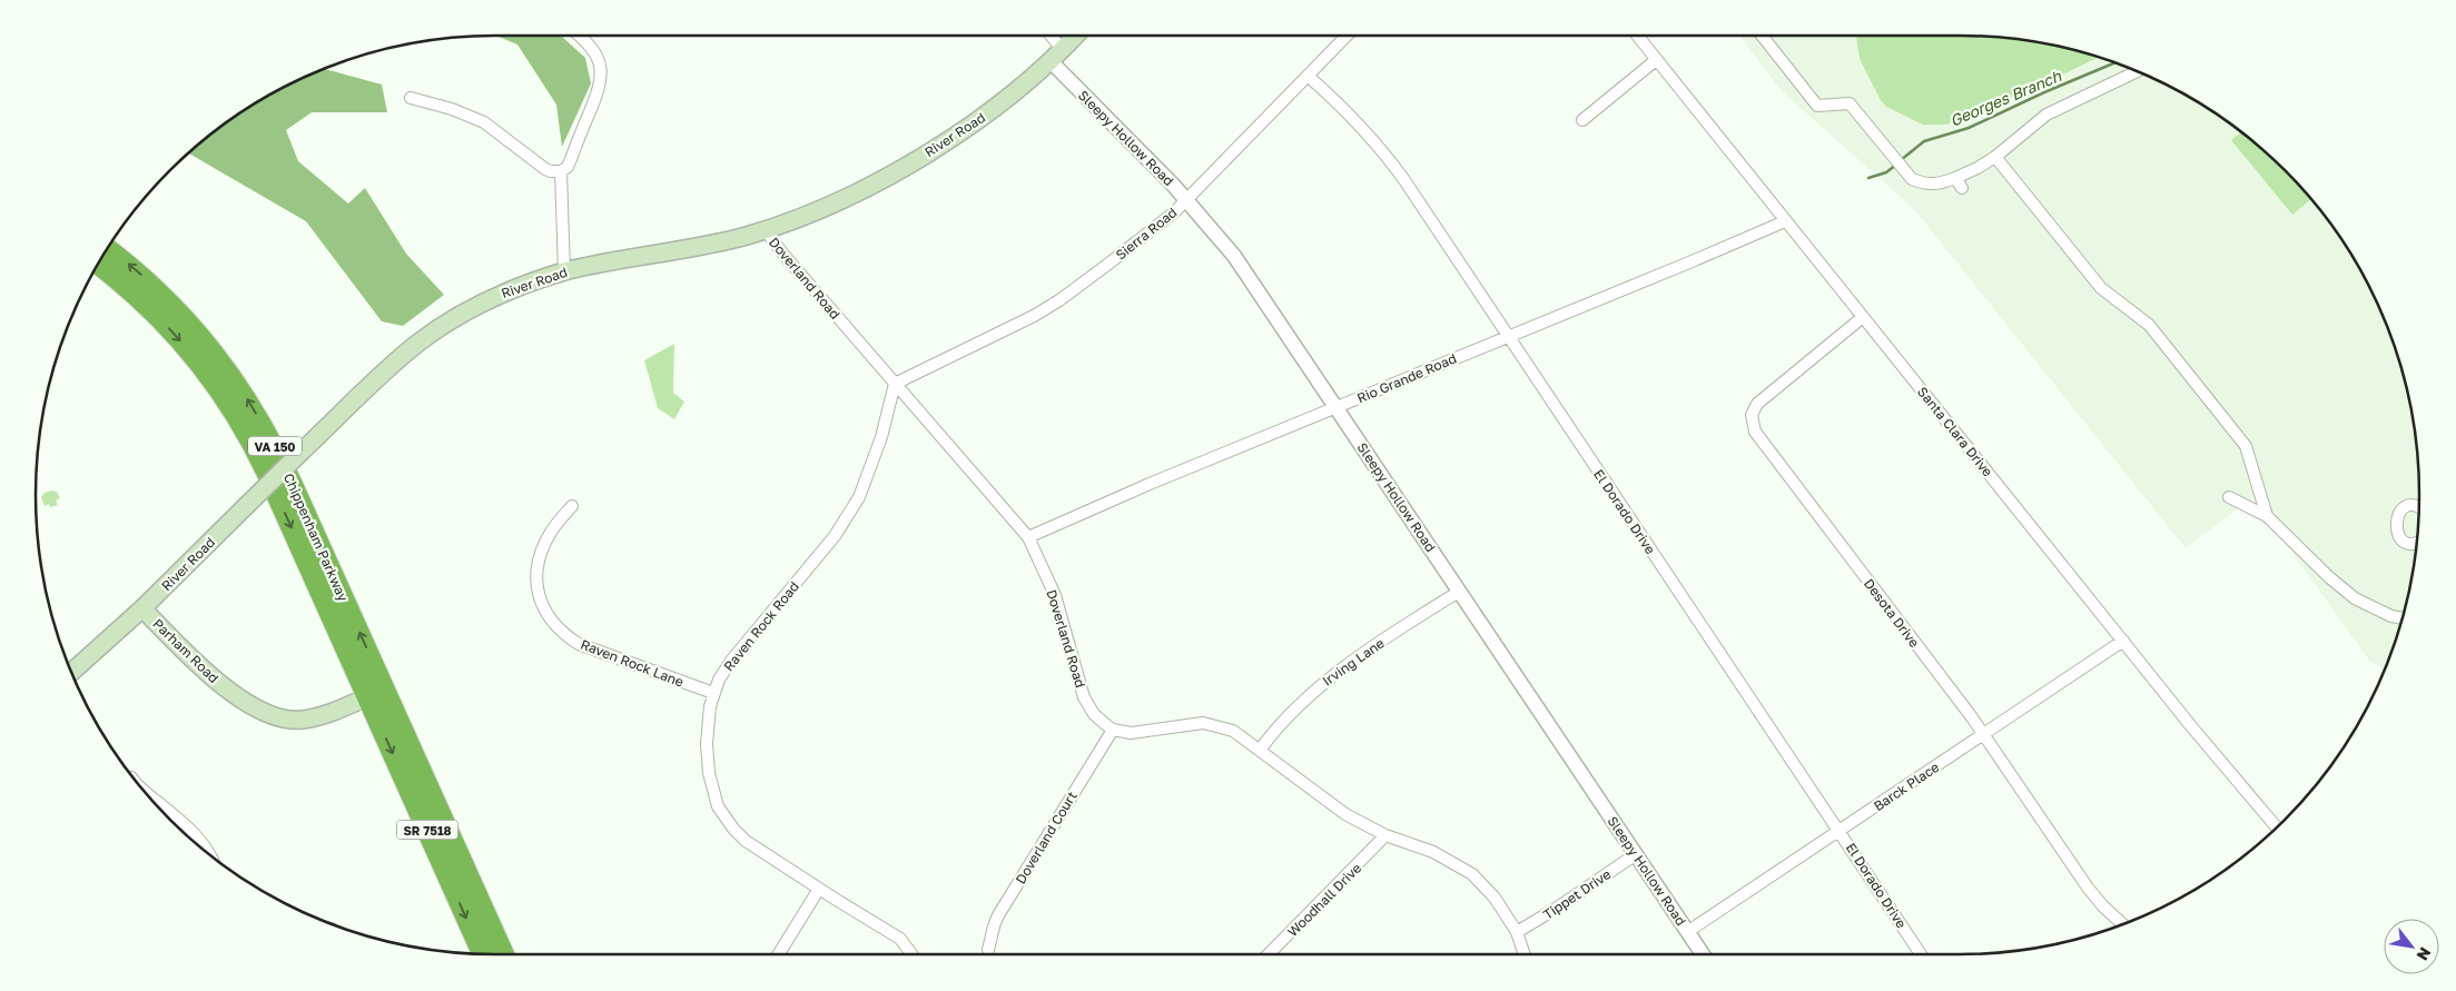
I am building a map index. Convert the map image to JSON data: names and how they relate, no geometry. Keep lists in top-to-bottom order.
{
  "streets": {
    "highway": ["VA 150", "Chippenham Parkway", "SR 7518"],
    "main road": ["River Road", "Parham Road"],
    "street": [
      "Sleepy Hollow Road",
      "Sierra Road",
      "Doverland Road",
      "Rio Grande Road",
      "Santa Clara Drive",
      "El Dorado Drive",
      "Desota Drive",
      "Raven Rock Road",
      "Irving Lane",
      "Raven Rock Lane",
      "Barck Place",
      "Doverland Court",
      "Tippet Drive",
      "Woodhall Drive"
    ]
  },
  "crossings": [
    ["River Road", "Sleepy Hollow Road"],
    ["River Road", "Doverland Road"],
    ["River Road", "Parham Road"],
    ["Sleepy Hollow Road", "Sierra Road"],
    ["Sleepy Hollow Road", "Rio Grande Road"],
    ["Sleepy Hollow Road", "Irving Lane"],
    ["Sleepy Hollow Road", "Barck Place"],
    ["Sleepy Hollow Road", "Tippet Drive"],
    ["Sierra Road", "Doverland Road"],
    ["Sierra Road", "El Dorado Drive"],
    ["Sierra Road", "Raven Rock Road"],
    ["Doverland Road", "Rio Grande Road"],
    ["Doverland Road", "Raven Rock Road"],
    ["Doverland Road", "Doverland Court"],
    ["Rio Grande Road", "Santa Clara Drive"],
    ["Rio Grande Road", "El Dorado Drive"],
    ["Santa Clara Drive", "Desota Drive"],
    ["Santa Clara Drive", "Barck Place"],
    ["El Dorado Drive", "Barck Place"],
    ["Chippenham Parkway", "Parham Road"],
    ["Chippenham Parkway", "SR 7518"],
    ["Desota Drive", "Barck Place"],
    ["Raven Rock Road", "Raven Rock Lane"],
    ["Parham Road", "SR 7518"]
  ],
  "water": ["Georges Branch"],
  "north": "bottom right"
}
